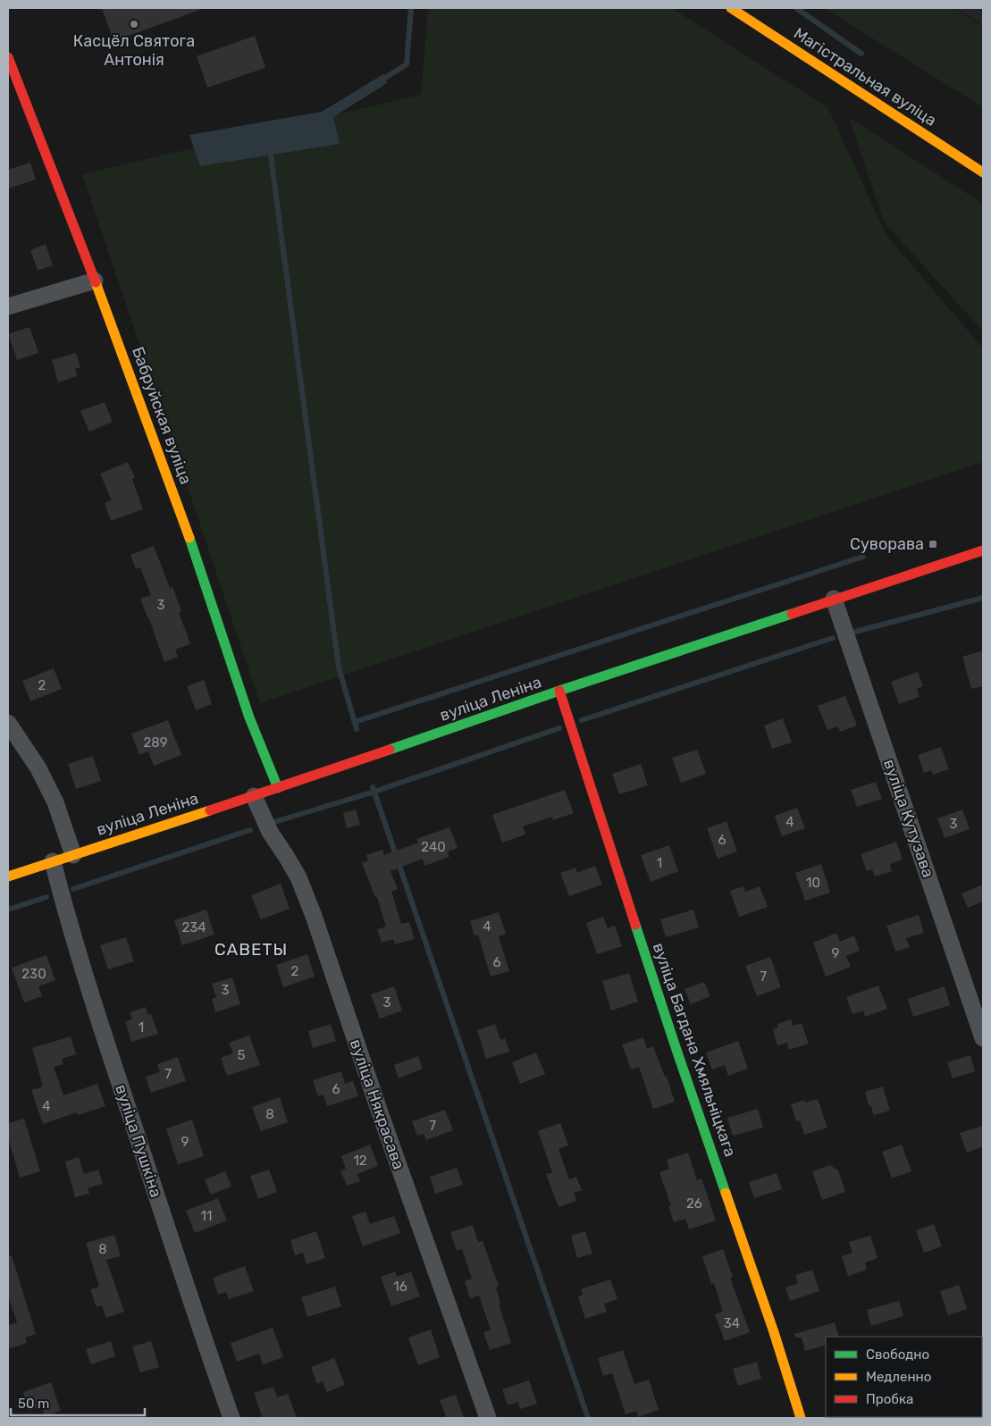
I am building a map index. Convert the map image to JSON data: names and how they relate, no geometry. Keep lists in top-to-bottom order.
{
  "streets": {
    "street": [
      "Магістральная вуліца",
      "Бабруйская вуліца",
      "вуліца Леніна",
      "вуліца Кутузава",
      "вуліца Багдана Хмяльніцкага",
      "вуліца Някрасава",
      "вуліца Пушкіна"
    ]
  },
  "crossings": [
    ["Бабруйская вуліца", "вуліца Леніна"],
    ["вуліца Леніна", "вуліца Кутузава"],
    ["вуліца Леніна", "вуліца Багдана Хмяльніцкага"],
    ["вуліца Леніна", "вуліца Някрасава"],
    ["вуліца Леніна", "вуліца Пушкіна"]
  ],
  "districts": ["САВЕТЫ"],
  "places": {
    "other": ["Касцёл Святога Антонія"],
    "transit": ["Суворава"]
  },
  "house_numbers": [
    "3",
    "2",
    "289",
    "4",
    "3",
    "6",
    "240",
    "1",
    "10",
    "4",
    "234",
    "9",
    "6",
    "2",
    "230",
    "7",
    "3",
    "3",
    "1",
    "5",
    "7",
    "6",
    "4",
    "8",
    "7",
    "9",
    "12",
    "26",
    "11",
    "8",
    "16",
    "34"
  ],
  "legend": ["Свободно", "Медленно", "Пробка"],
  "scale_bar": "50 m"
}
